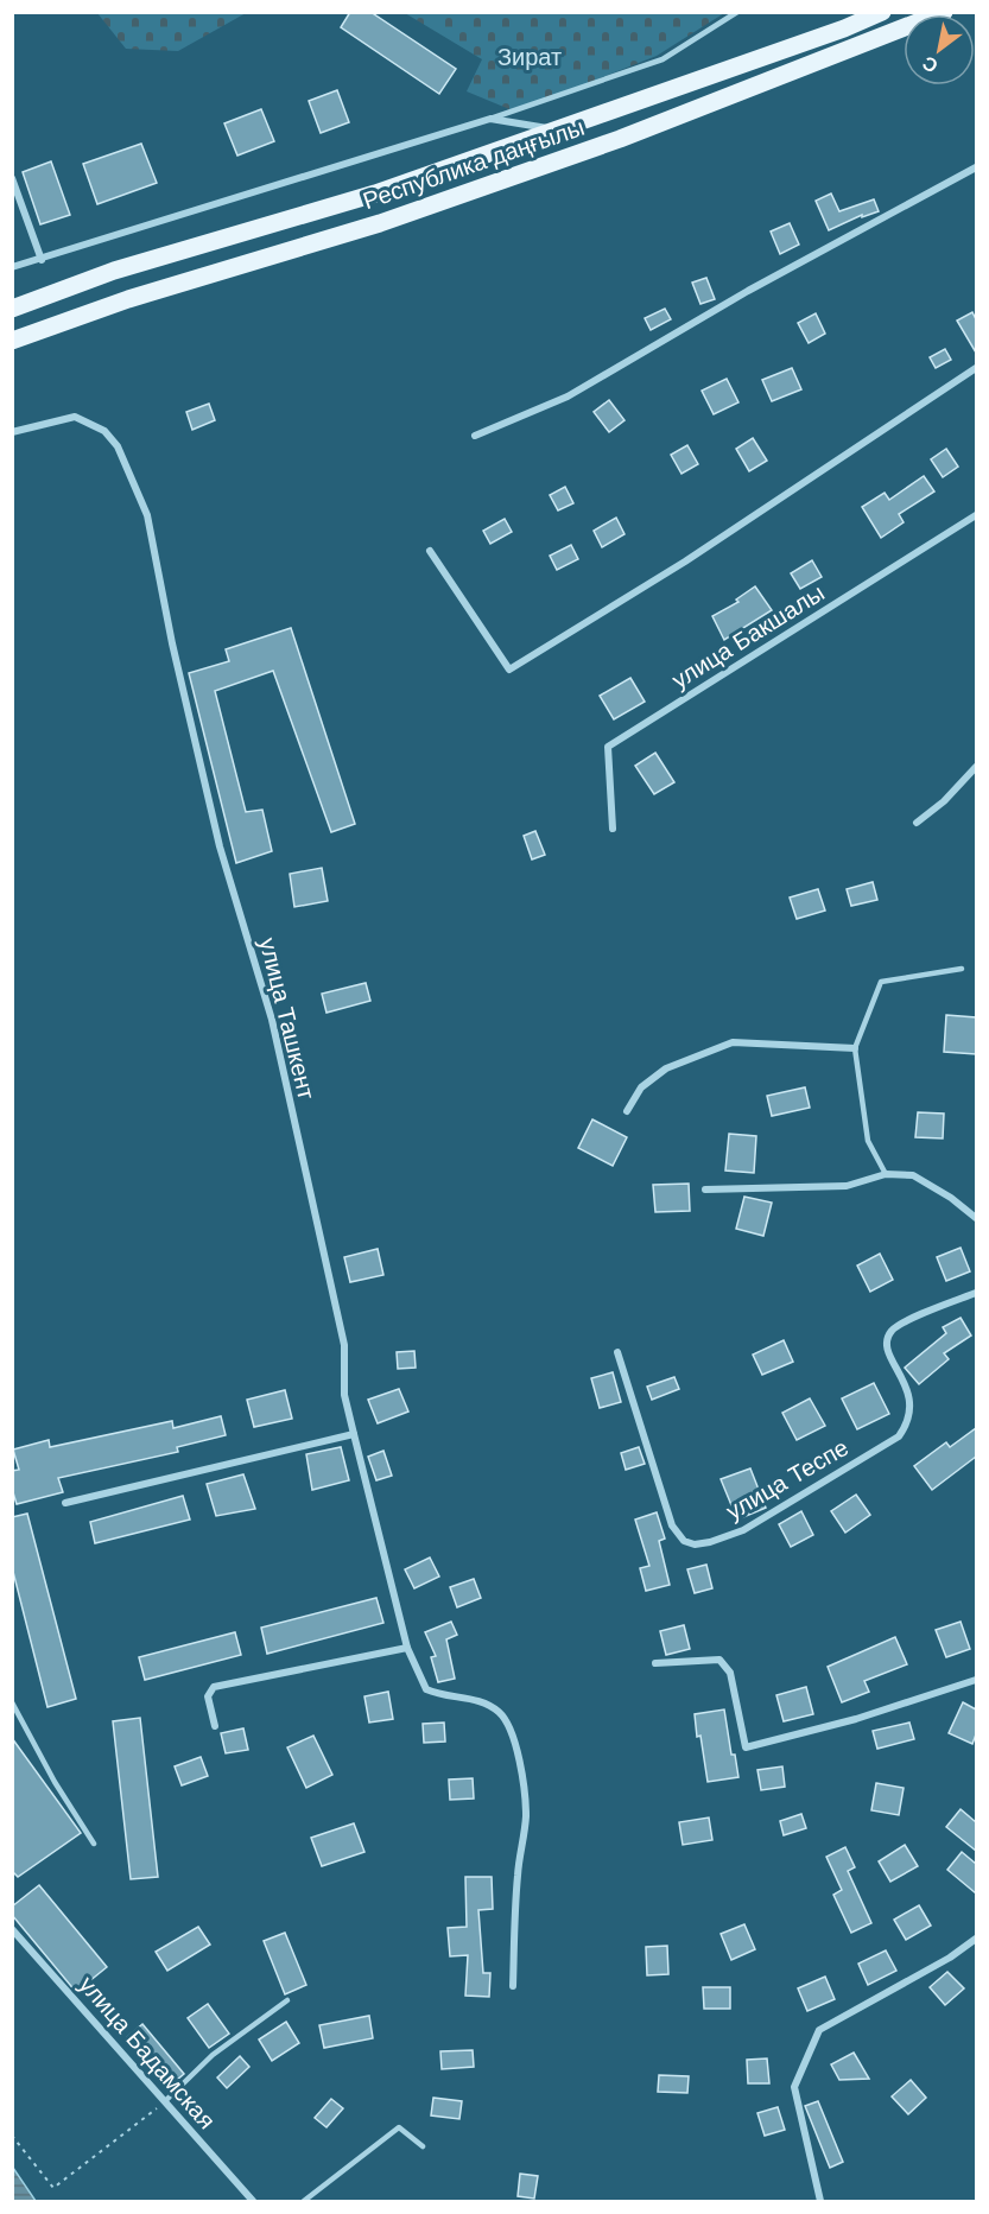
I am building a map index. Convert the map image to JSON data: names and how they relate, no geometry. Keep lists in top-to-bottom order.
{
  "streets": {
    "main road": ["Республика даңғылы"],
    "street": [
      "улица Бакшалы",
      "улица Ташкент",
      "улица Теспе",
      "улица Бадамская"
    ]
  },
  "parks": ["Зират"],
  "north": "bottom left"
}
